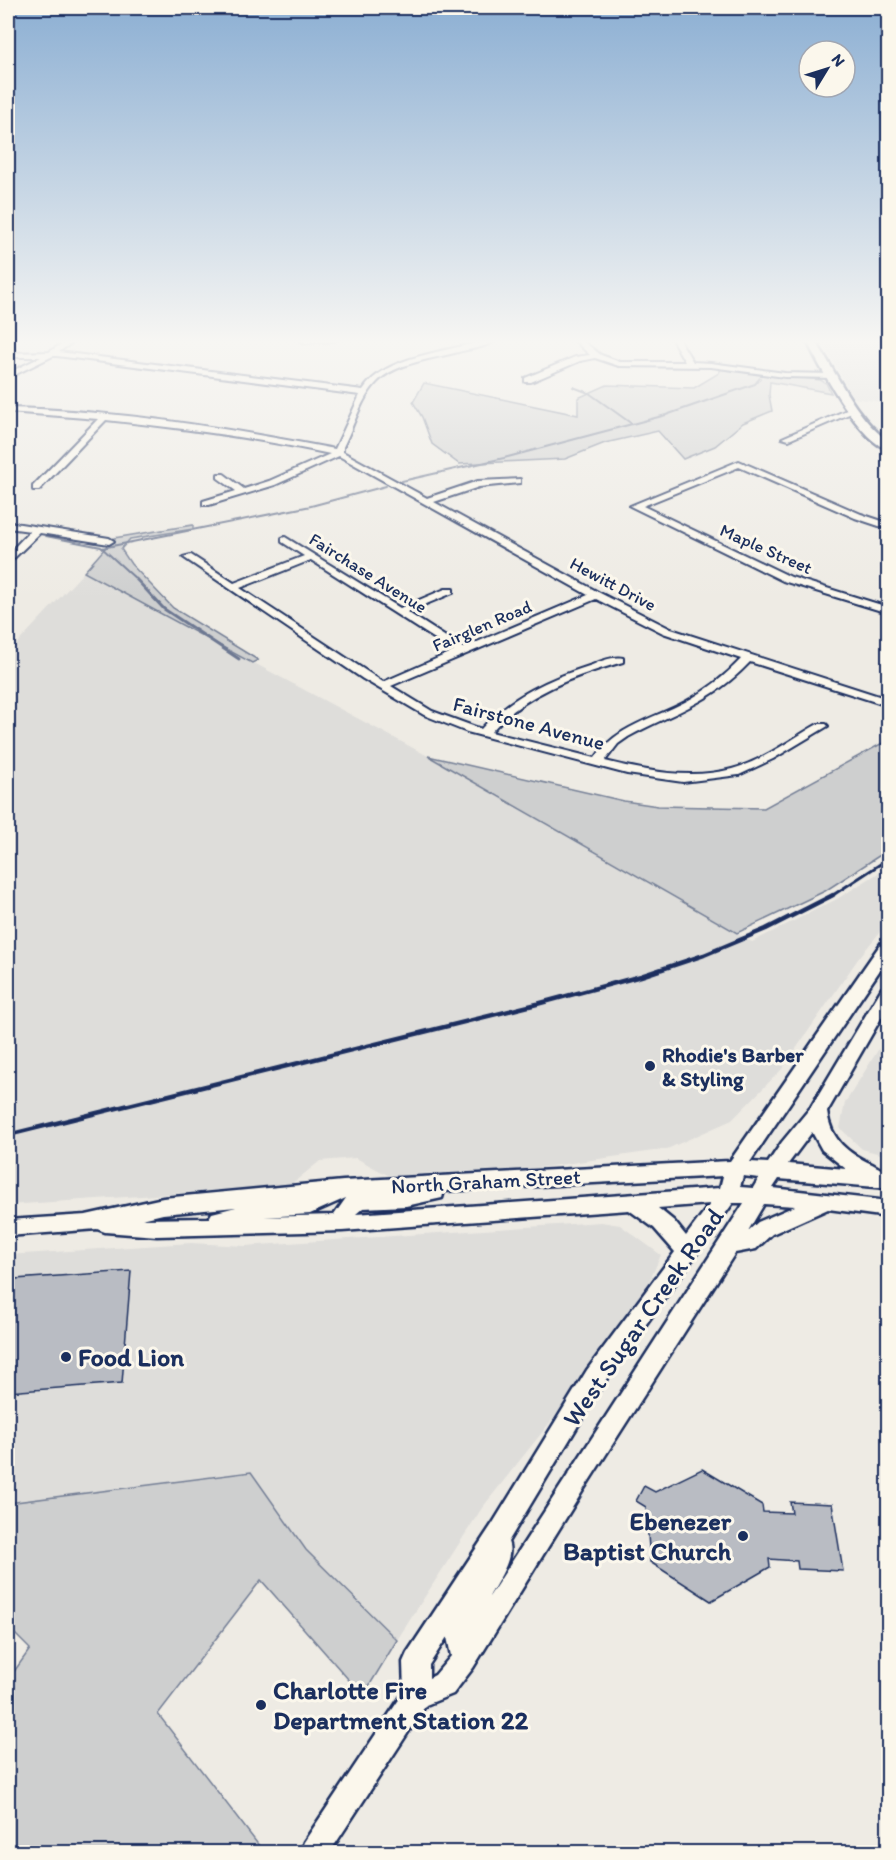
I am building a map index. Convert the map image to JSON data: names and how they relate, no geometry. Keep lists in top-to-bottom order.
{
  "streets": {
    "main road": ["North Graham Street", "West Sugar Creek Road"],
    "street": [
      "Maple Street",
      "Fairchase Avenue",
      "Hewitt Drive",
      "Fairglen Road",
      "Fairstone Avenue"
    ]
  },
  "crossings": [
    ["Fairchase Avenue", "Fairglen Road"],
    ["Hewitt Drive", "Fairglen Road"],
    ["Fairglen Road", "Fairstone Avenue"],
    ["North Graham Street", "West Sugar Creek Road"]
  ],
  "places": [
    "Rhodie's Barber & Styling",
    "Food Lion",
    "Ebenezer Baptist Church",
    "Charlotte Fire Department Station 22"
  ],
  "north": "top right"
}
